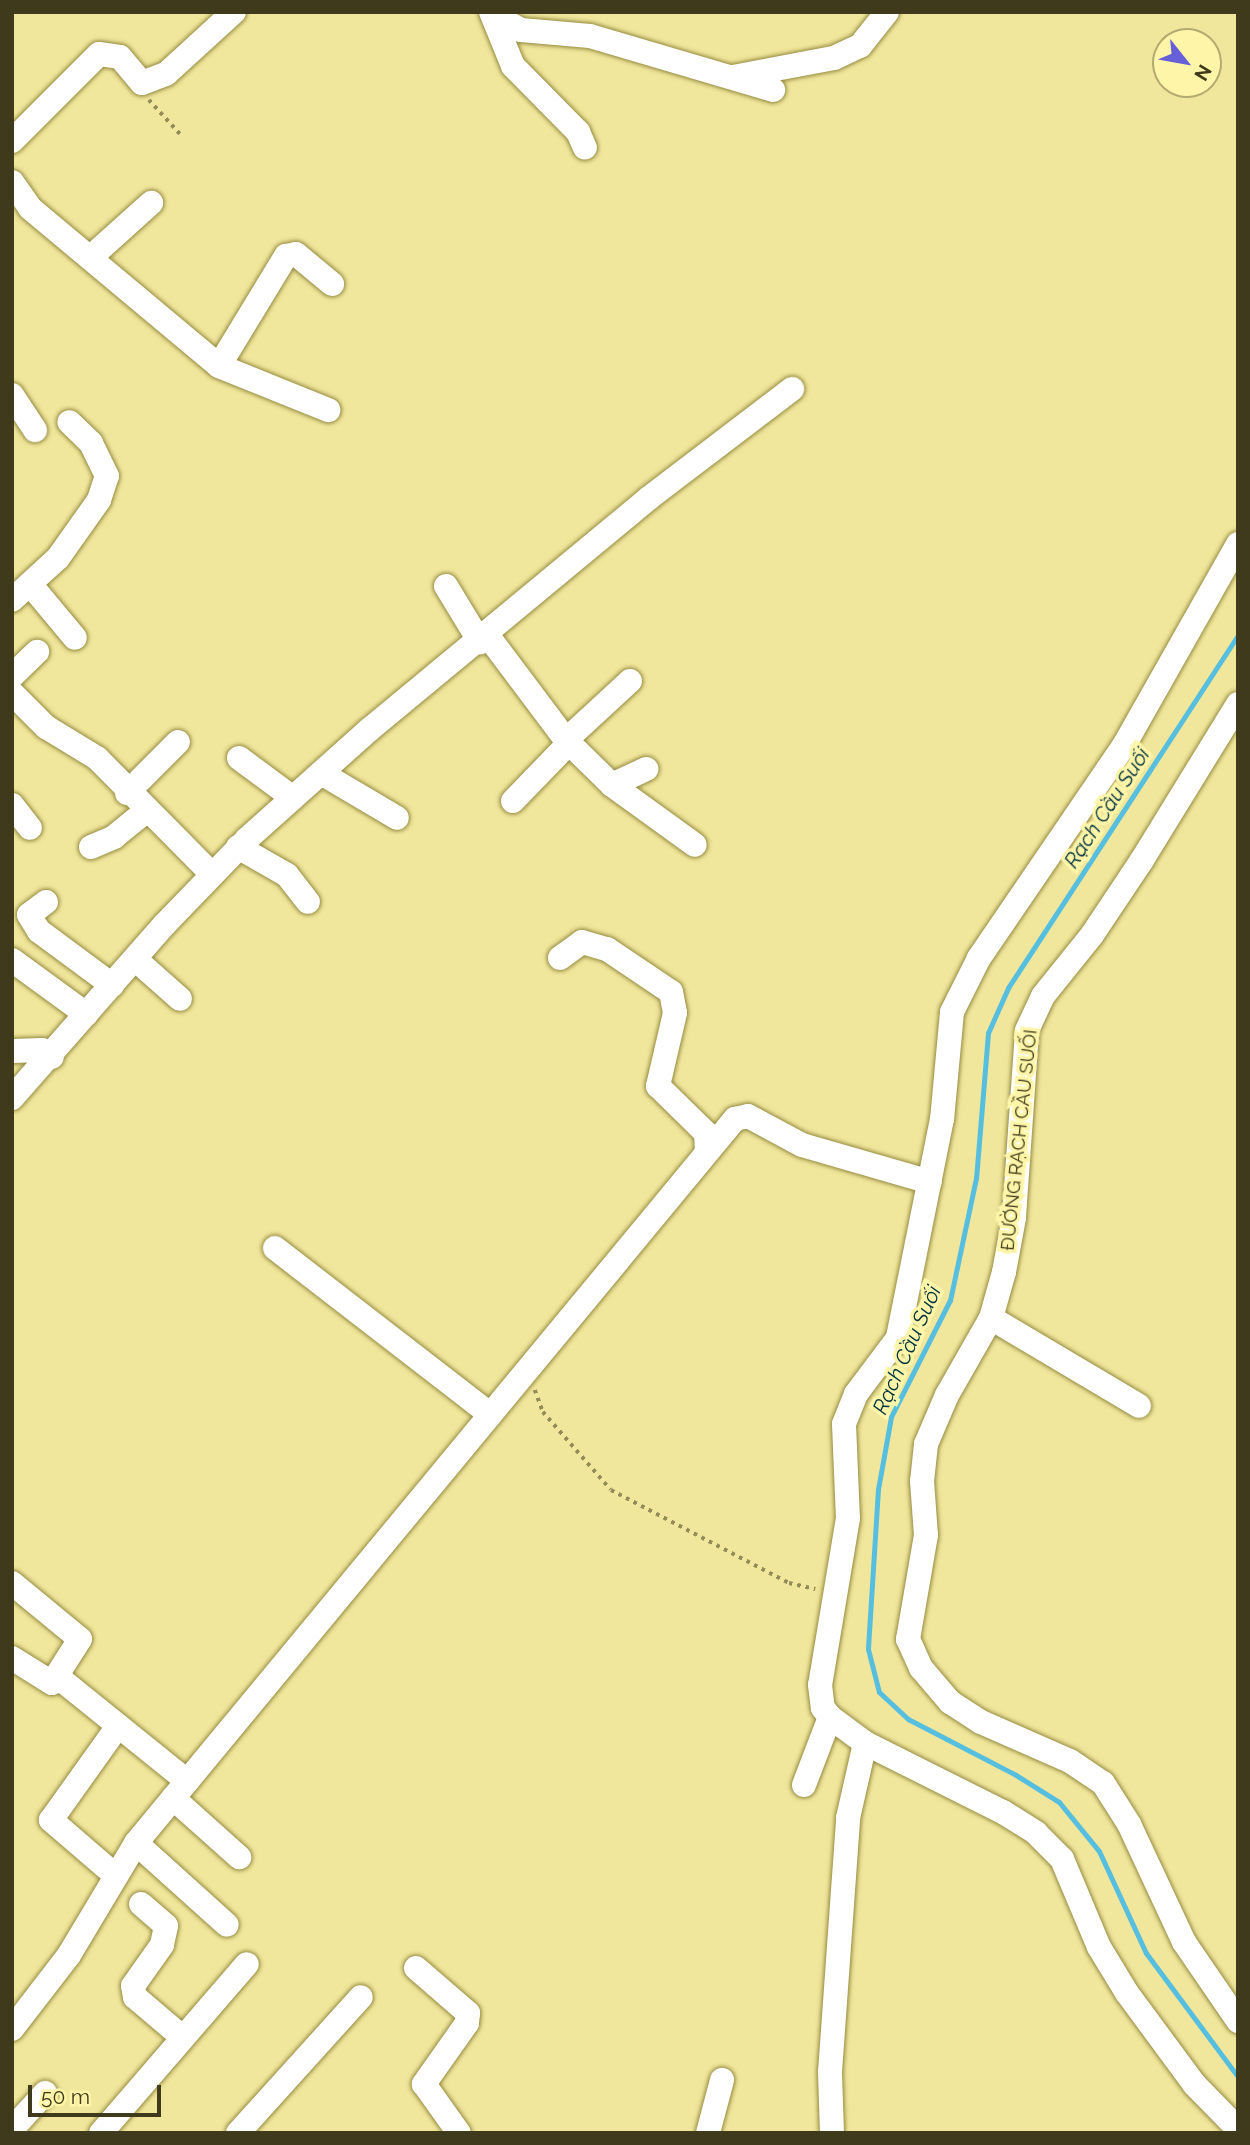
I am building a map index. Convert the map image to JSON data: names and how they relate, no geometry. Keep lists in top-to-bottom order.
{
  "streets": {
    "street": ["ĐƯỜNG RẠCH CẦU SUỐI"]
  },
  "water": ["Rạch Cầu Suối"],
  "scale_bar": "50 m",
  "north": "bottom right"
}
